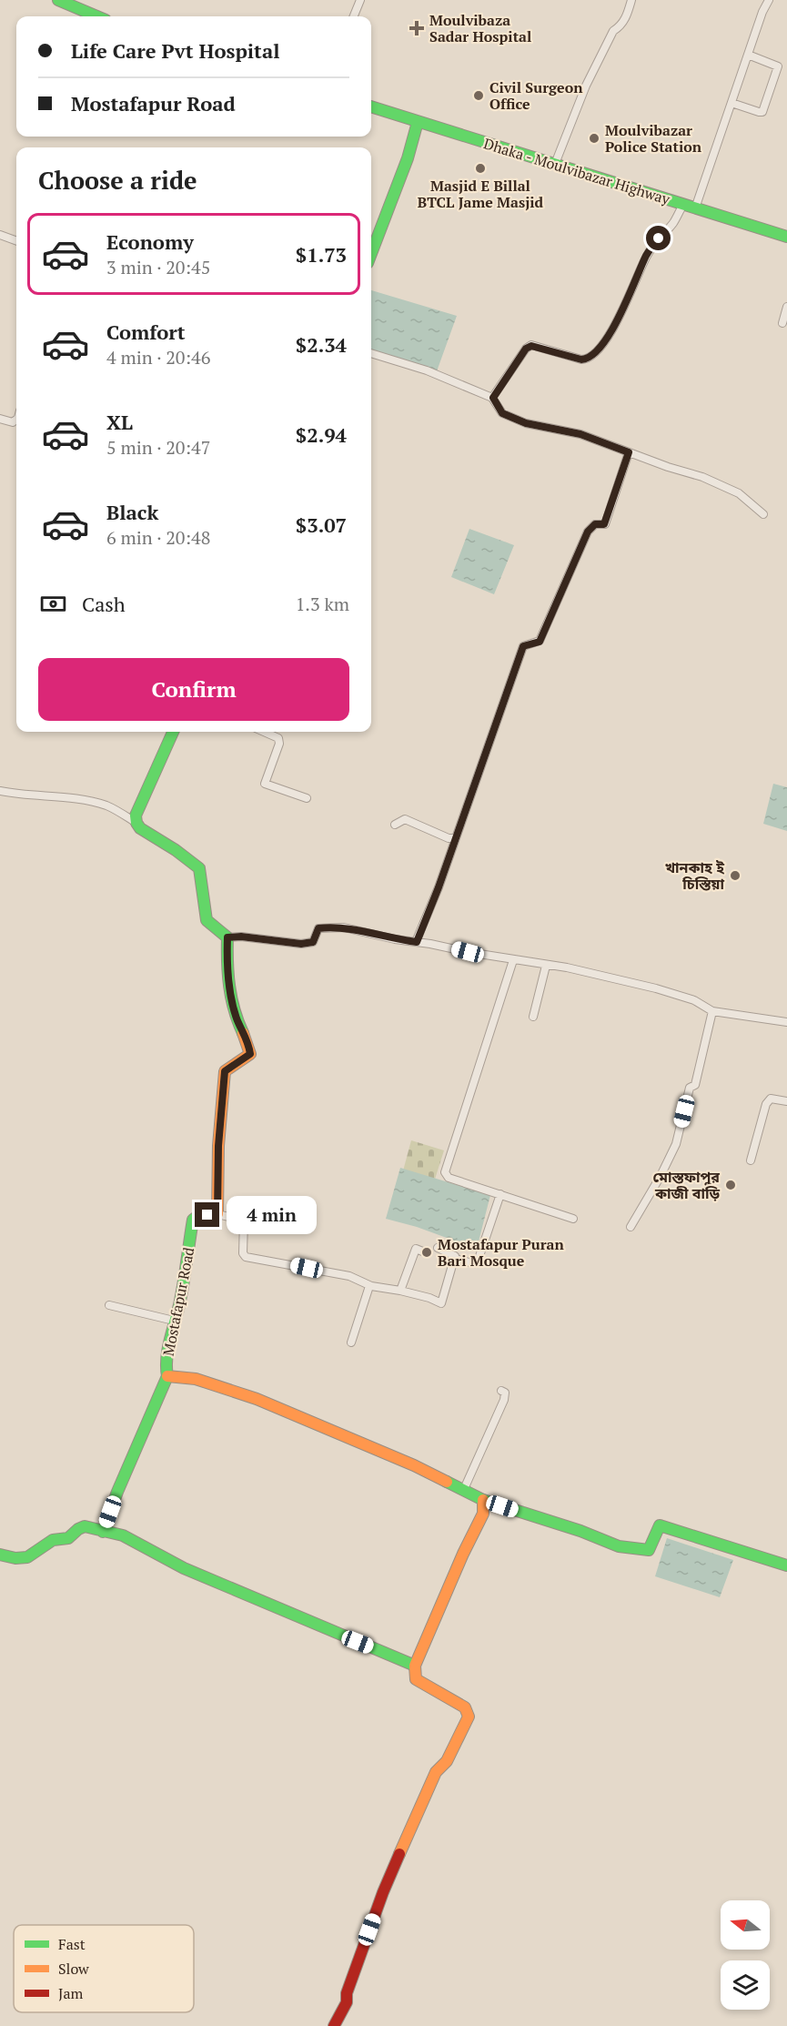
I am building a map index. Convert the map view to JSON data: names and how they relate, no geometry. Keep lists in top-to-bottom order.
{
  "streets": {
    "main road": ["Dhaka - Moulvibazar Highway", "Mostafapur Road"]
  },
  "places": {
    "health": ["Moulvibaza Sadar Hospital"],
    "other": [
      "Civil Surgeon Office",
      "Moulvibazar Police Station",
      "Masjid E Billal BTCL Jame Masjid",
      "খানকাহ ই চিস্তিয়া",
      "মোস্তফাপুর কাজী বাড়ি",
      "Mostafapur Puran Bari Mosque"
    ]
  },
  "legend": ["Fast", "Slow", "Jam"],
  "north": "left",
  "page": {
    "banner": ["Life Care Pvt Hospital", "Mostafapur Road"],
    "heading": "Choose a ride",
    "list": [
      {
        "name": "Economy",
        "note": "3 min · 20:45",
        "value": "$1.73"
      },
      {
        "name": "Comfort",
        "note": "4 min · 20:46",
        "value": "$2.34"
      },
      {
        "name": "XL",
        "note": "5 min · 20:47",
        "value": "$2.94"
      },
      {
        "name": "Black",
        "note": "6 min · 20:48",
        "value": "$3.07"
      }
    ],
    "pay": ["Cash", "1.3 km"],
    "buttons": "Confirm",
    "bubble": "4 min"
  }
}
